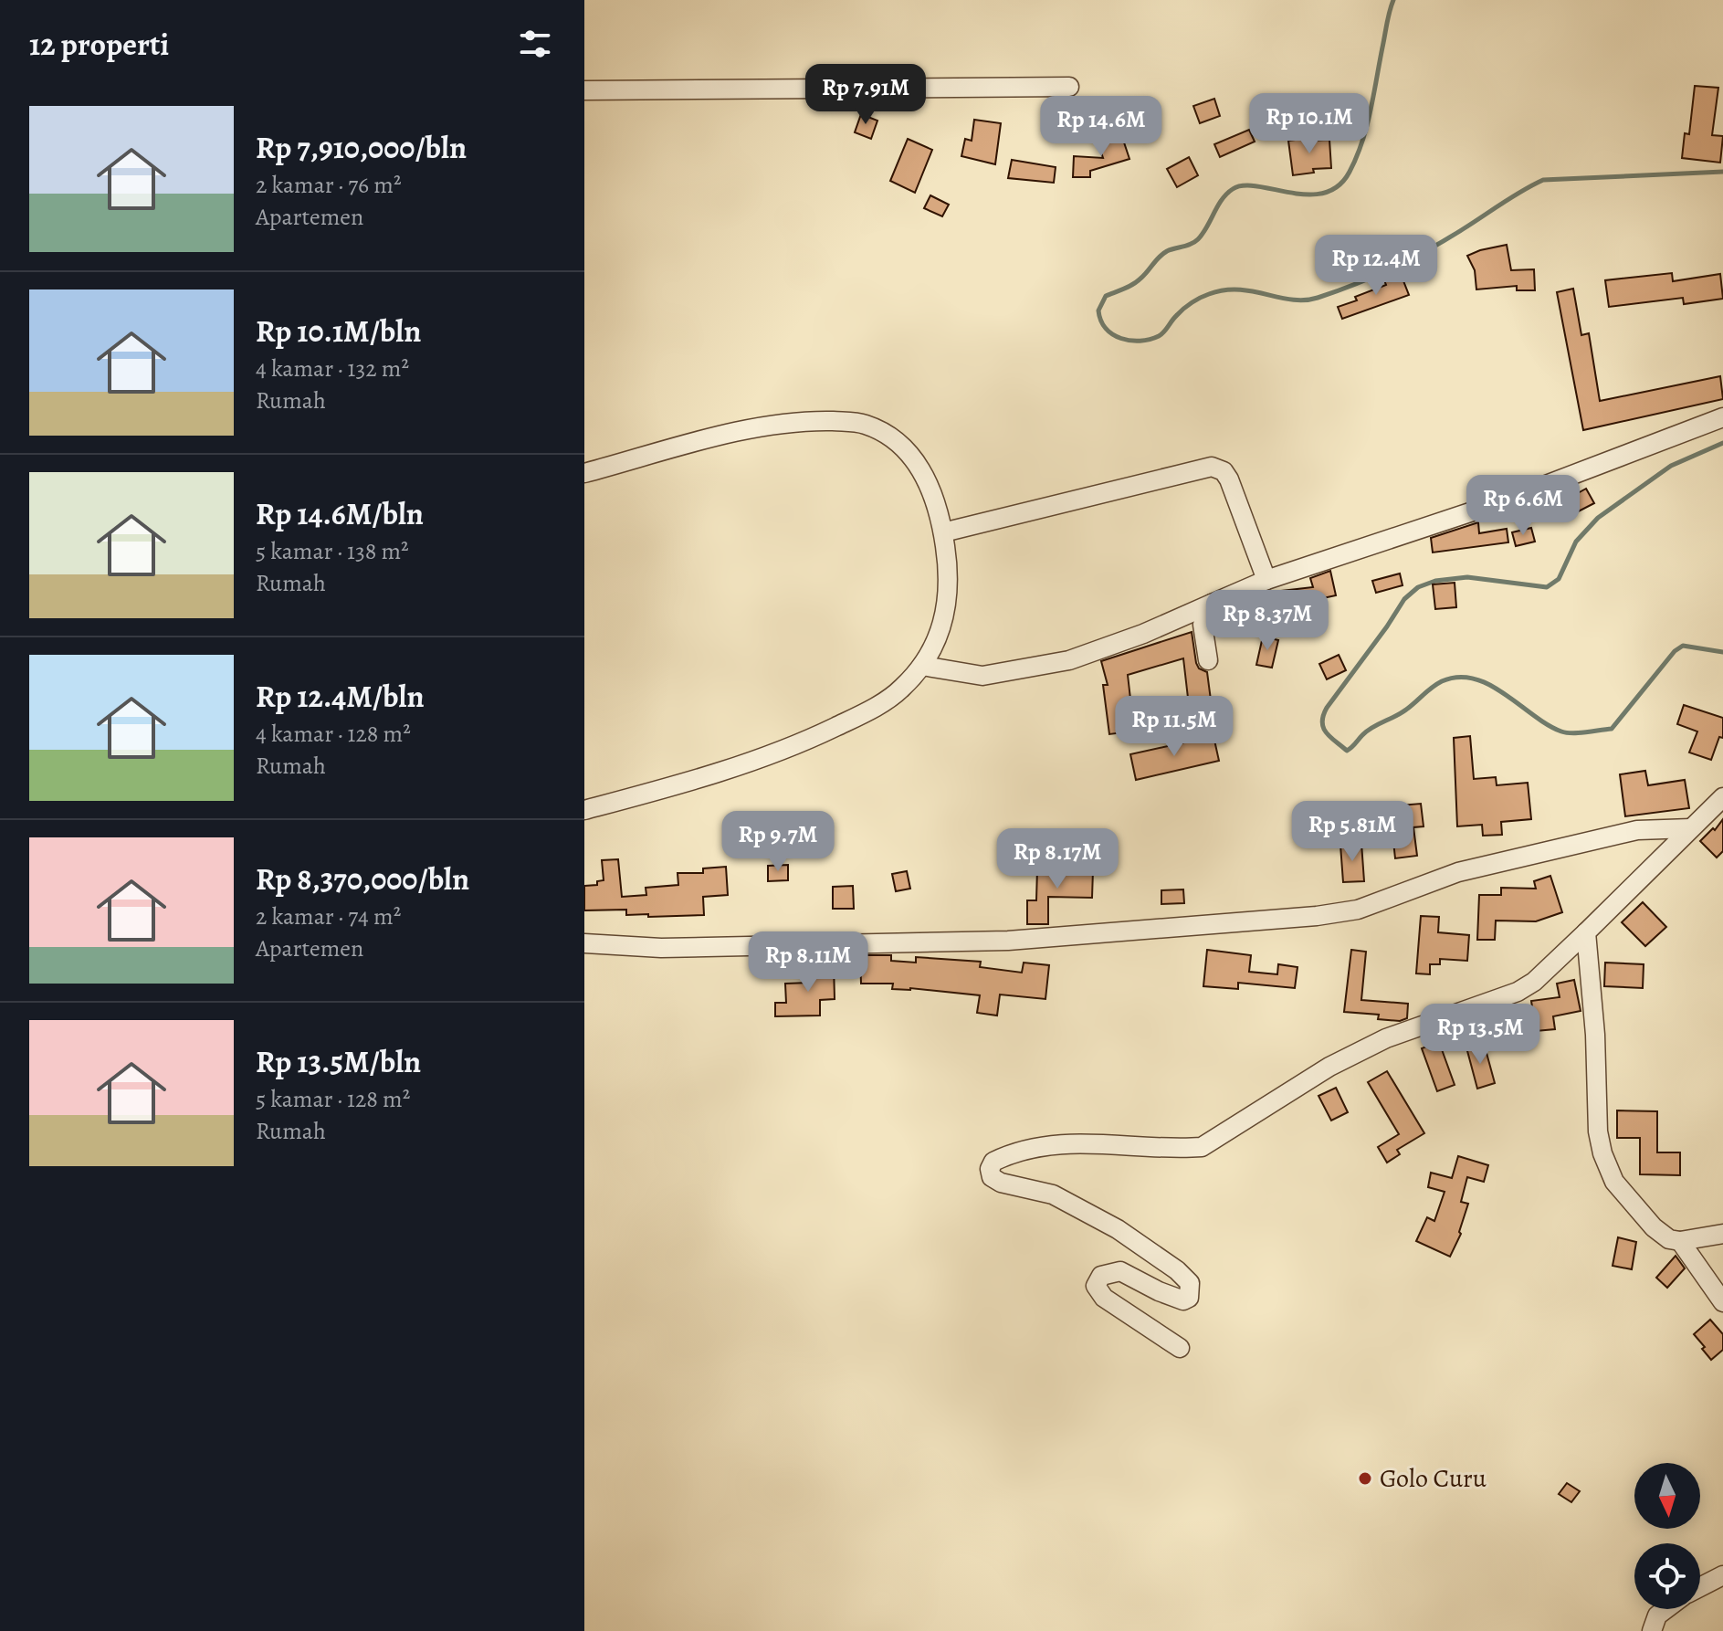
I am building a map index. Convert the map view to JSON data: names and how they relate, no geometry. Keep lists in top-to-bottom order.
{
  "places": ["Golo Curu"],
  "north": "bottom",
  "page": {
    "heading": "12 properti",
    "price": [
      "Rp 7.91M",
      "Rp 10.1M",
      "Rp 14.6M",
      "Rp 12.4M",
      "Rp 6.6M",
      "Rp 8.37M",
      "Rp 11.5M",
      "Rp 5.81M",
      "Rp 9.7M",
      "Rp 8.17M",
      "Rp 8.11M",
      "Rp 13.5M"
    ],
    "list": [
      {
        "name": "Rp 7,910,000/bln",
        "note": "2 kamar · 76 m² · Apartemen"
      },
      {
        "name": "Rp 10.1M/bln",
        "note": "4 kamar · 132 m² · Rumah"
      },
      {
        "name": "Rp 14.6M/bln",
        "note": "5 kamar · 138 m² · Rumah"
      },
      {
        "name": "Rp 12.4M/bln",
        "note": "4 kamar · 128 m² · Rumah"
      },
      {
        "name": "Rp 8,370,000/bln",
        "note": "2 kamar · 74 m² · Apartemen"
      },
      {
        "name": "Rp 13.5M/bln",
        "note": "5 kamar · 128 m² · Rumah"
      }
    ]
  }
}
